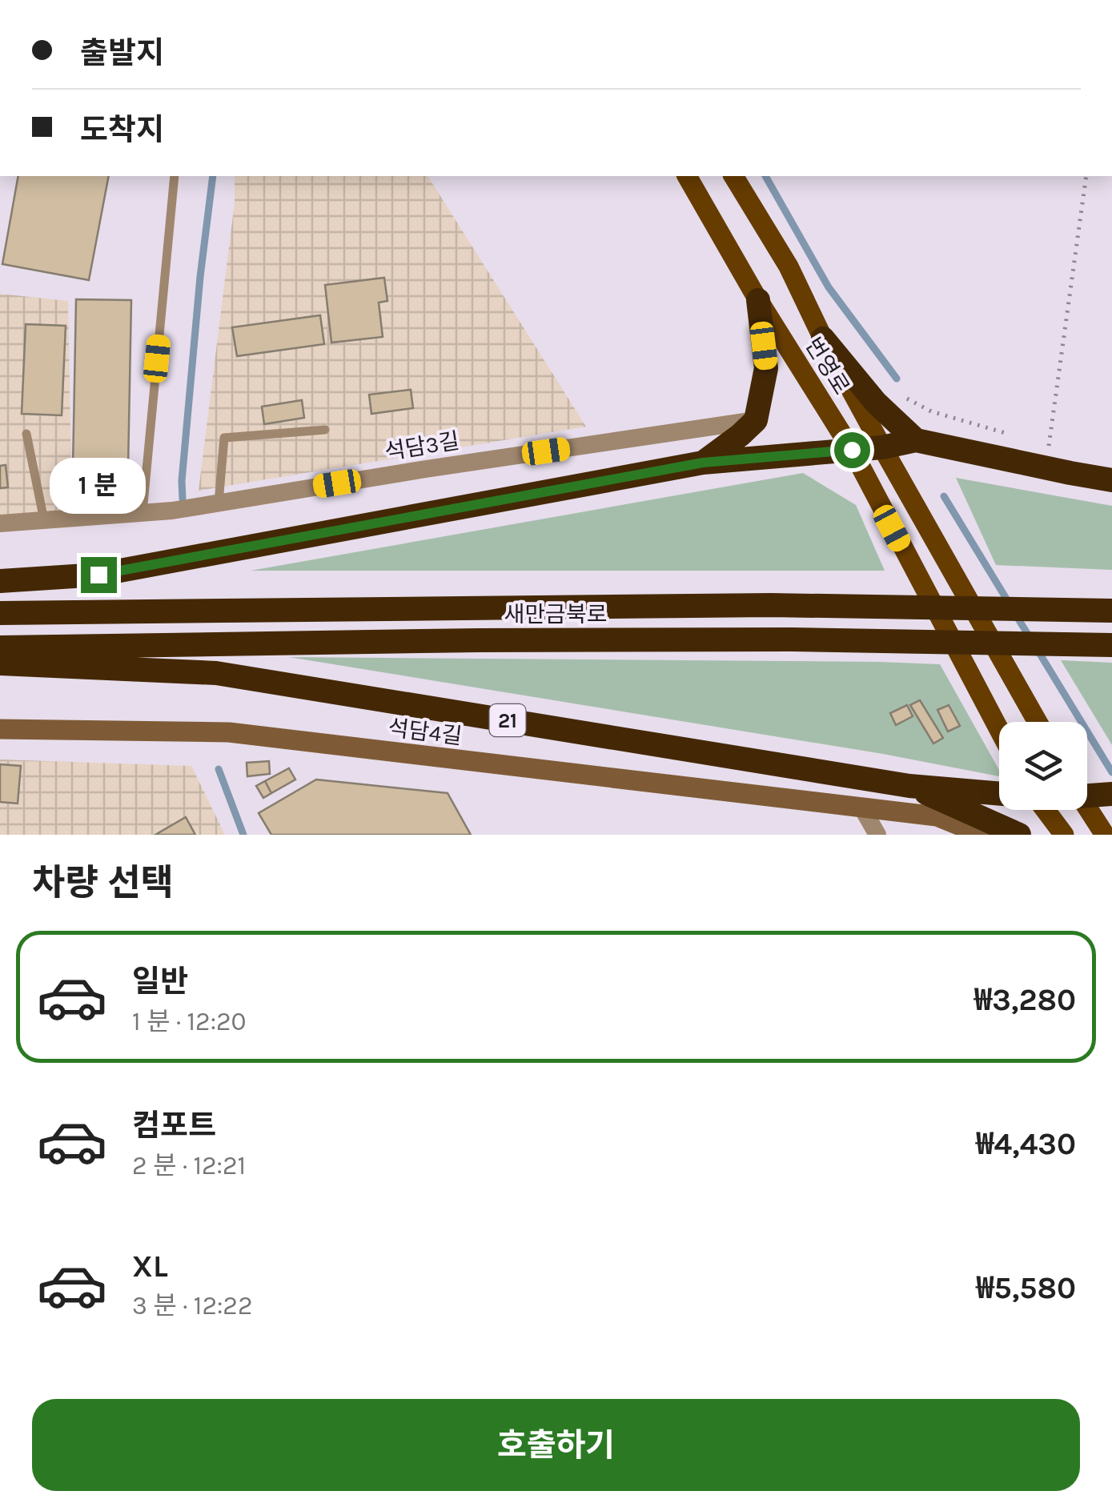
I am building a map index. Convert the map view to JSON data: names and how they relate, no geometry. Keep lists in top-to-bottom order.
{
  "streets": {
    "highway": ["새만금북로", "21"],
    "main road": ["번영로"],
    "street": ["석담3길", "석담4길"]
  },
  "page": {
    "banner": ["출발지", "도착지"],
    "bubble": "1 분",
    "heading": "차량 선택",
    "list": [
      {
        "name": "일반",
        "note": "1 분 · 12:20",
        "value": "₩3,280"
      },
      {
        "name": "컴포트",
        "note": "2 분 · 12:21",
        "value": "₩4,430"
      },
      {
        "name": "XL",
        "note": "3 분 · 12:22",
        "value": "₩5,580"
      }
    ],
    "buttons": "호출하기"
  }
}
